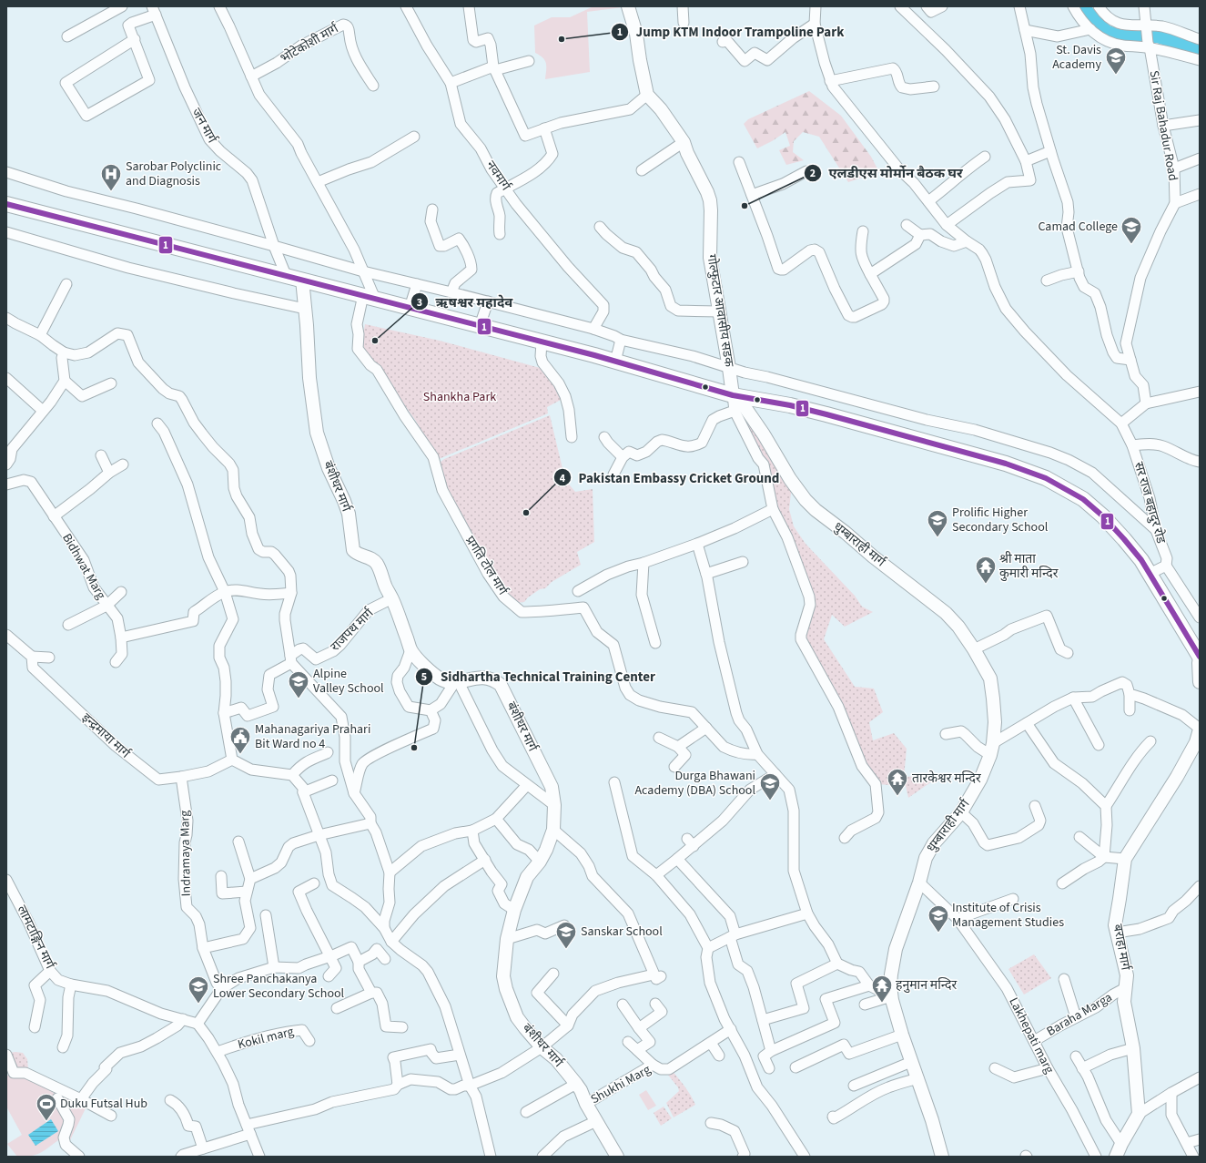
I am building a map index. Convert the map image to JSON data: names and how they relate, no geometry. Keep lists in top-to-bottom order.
{
  "streets": {
    "main road": [
      "गोल्फुटार आवासीय सडक",
      "बंशीधर मार्ग",
      "धुम्बाराही मार्ग",
      "बराहा मार्ग"
    ],
    "street": [
      "भोटेकोशी मार्ग",
      "जन मार्ग",
      "Sir Raj Bahadur Road",
      "नवमार्ग",
      "सर राज बहादुर रोड",
      "प्रगति टोल मार्ग",
      "Bidhwat Marg",
      "राजपथ मार्ग",
      "इन्द्रमाया मार्ग",
      "Indramaya Marg",
      "लामटाङ्गिन मार्ग",
      "Baraha Marga",
      "Lakhepati marg",
      "Kokil marg",
      "Shukhi Marg"
    ]
  },
  "crossings": [
    ["गोल्फुटार आवासीय सडक", "धुम्बाराही मार्ग"],
    ["बंशीधर मार्ग", "राजपथ मार्ग"],
    ["बंशीधर मार्ग", "Shukhi Marg"],
    ["धुम्बाराही मार्ग", "Lakhepati marg"],
    ["इन्द्रमाया मार्ग", "Indramaya Marg"],
    ["बराहा मार्ग", "Baraha Marga"],
    ["Baraha Marga", "Lakhepati marg"]
  ],
  "parks": ["Shankha Park"],
  "places": {
    "other": [
      "Jump KTM Indoor Trampoline Park",
      "एलडीएस मोर्मोन बैठक घर",
      "ऋषश्वर महादेव",
      "Pakistan Embassy Cricket Ground",
      "Sidhartha Technical Training Center"
    ],
    "school or university": [
      "St. Davis Academy",
      "Camad College",
      "Prolific Higher Secondary School",
      "Alpine Valley School",
      "Durga Bhawani Academy (DBA) School",
      "Institute of Crisis Management Studies",
      "Sanskar School",
      "Shree Panchakanya Lower Secondary School"
    ],
    "hospital": ["Sarobar Polyclinic and Diagnosis"],
    "temple": ["श्री माता कुमारी मन्दिर", "तारकेश्वर मन्दिर", "हनुमान मन्दिर"],
    "public building": ["Mahanagariya Prahari Bit Ward no 4"],
    "sports": ["Duku Futsal Hub"]
  },
  "lines": ["transit line 1"]
}
